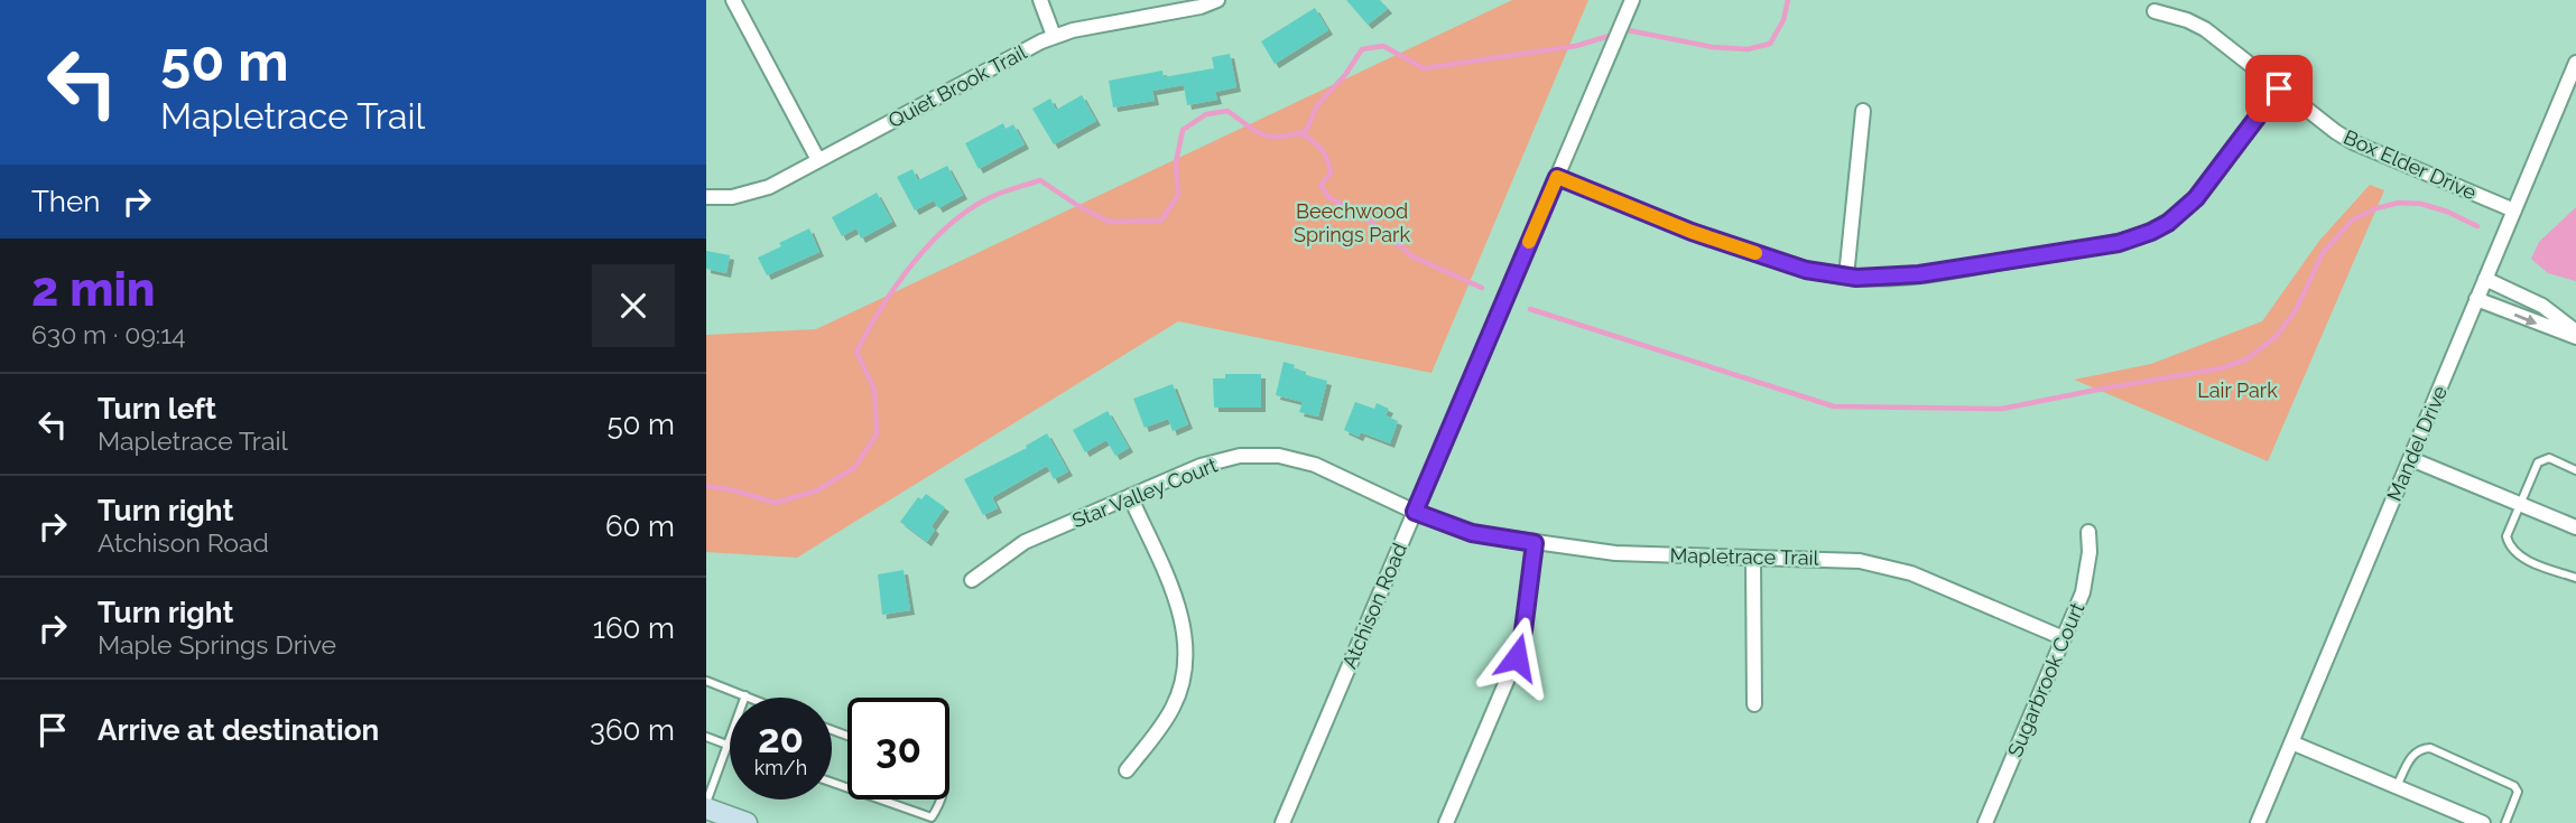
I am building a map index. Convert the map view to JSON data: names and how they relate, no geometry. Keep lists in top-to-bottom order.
{
  "streets": {
    "street": [
      "Quiet Brook Trail",
      "Box Elder Drive",
      "Mandel Drive",
      "Star Valley Court",
      "Mapletrace Trail",
      "Atchison Road",
      "Sugarbrook Court"
    ]
  },
  "crossings": [
    ["Box Elder Drive", "Mandel Drive"],
    ["Star Valley Court", "Mapletrace Trail"],
    ["Star Valley Court", "Atchison Road"],
    ["Mapletrace Trail", "Atchison Road"],
    ["Mapletrace Trail", "Sugarbrook Court"]
  ],
  "parks": ["Beechwood Springs Park", "Lair Park"],
  "page": {
    "turn": ["50 m", "Mapletrace Trail"],
    "then": "Then",
    "heading": ["2 min", "630 m · 09:14"],
    "list": [
      {
        "name": "Turn left",
        "note": "Mapletrace Trail",
        "value": "50 m"
      },
      {
        "name": "Turn right",
        "note": "Atchison Road",
        "value": "60 m"
      },
      {
        "name": "Turn right",
        "note": "Maple Springs Drive",
        "value": "160 m"
      },
      {
        "name": "Arrive at destination",
        "value": "360 m"
      }
    ],
    "speed": "20 km/h",
    "limit": "30"
  }
}
